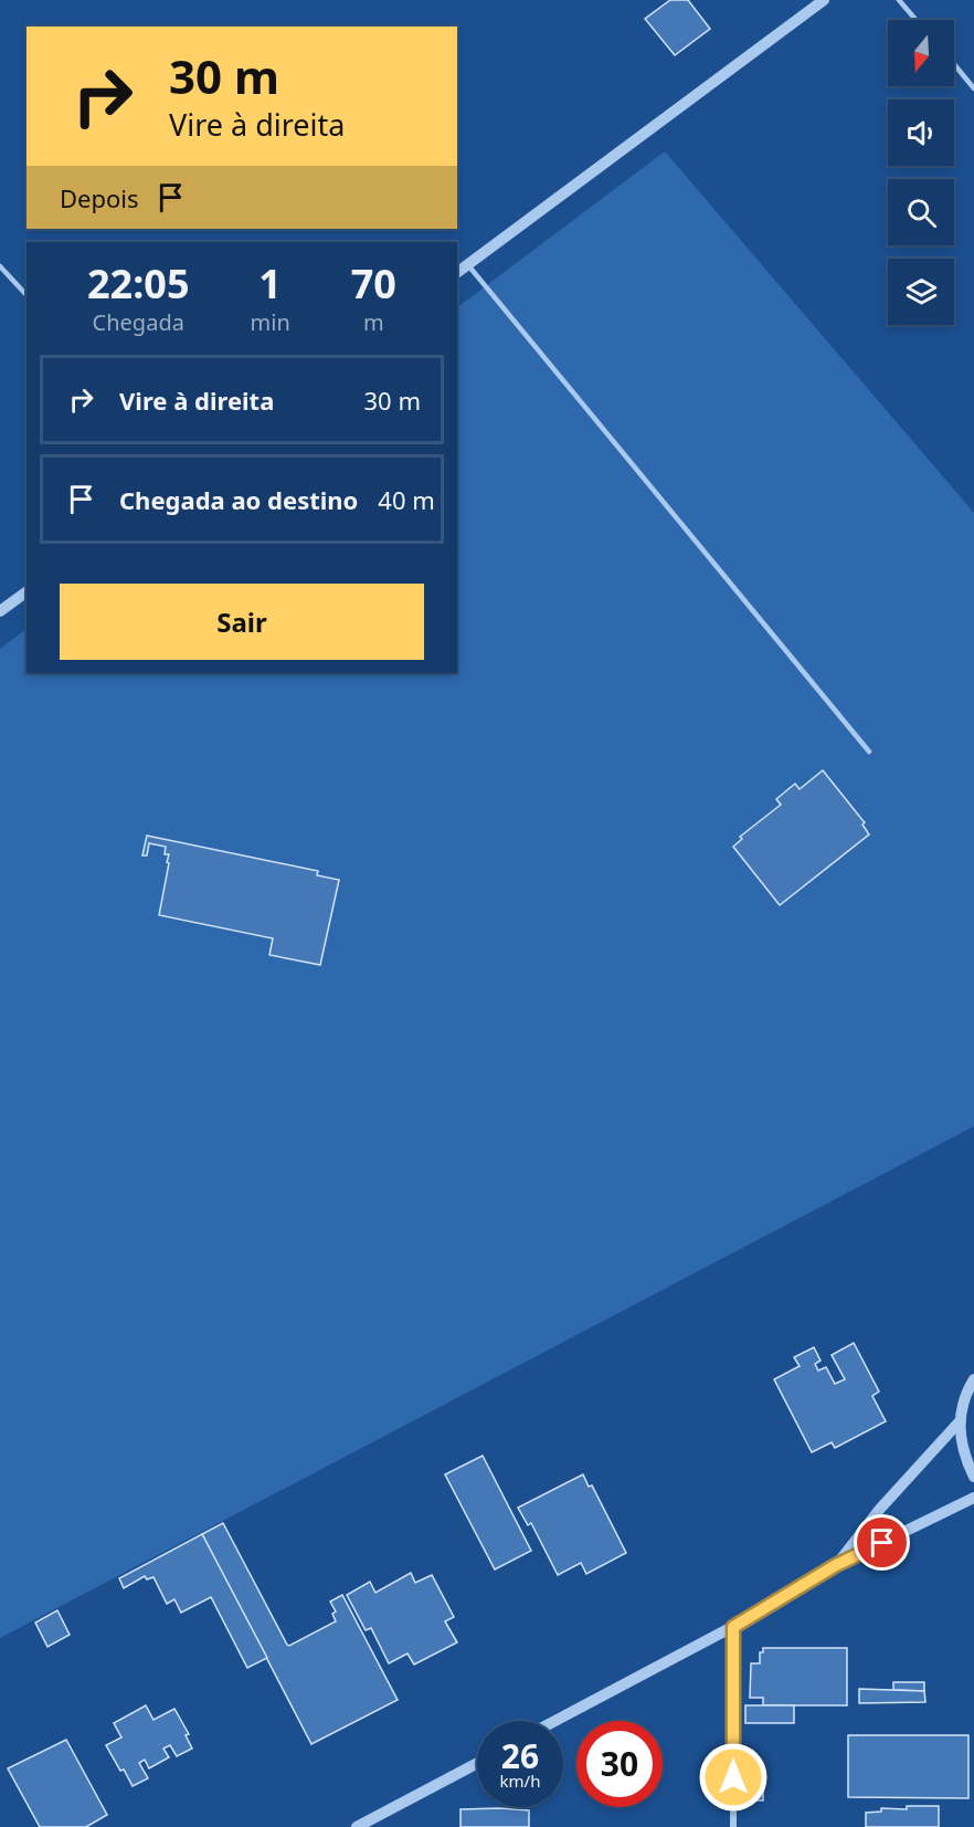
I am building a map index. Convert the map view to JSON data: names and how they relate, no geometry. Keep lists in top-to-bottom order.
{
  "north": "bottom",
  "page": {
    "turn": ["30 m", "Vire à direita"],
    "then": "Depois",
    "eta": [
      "22:05",
      "Chegada",
      "1",
      "min",
      "70",
      "m"
    ],
    "list": [
      {
        "name": "Vire à direita",
        "value": "30 m"
      },
      {
        "name": "Chegada ao destino",
        "value": "40 m"
      }
    ],
    "buttons": "Sair",
    "speed": "26 km/h",
    "limit": "30"
  }
}
